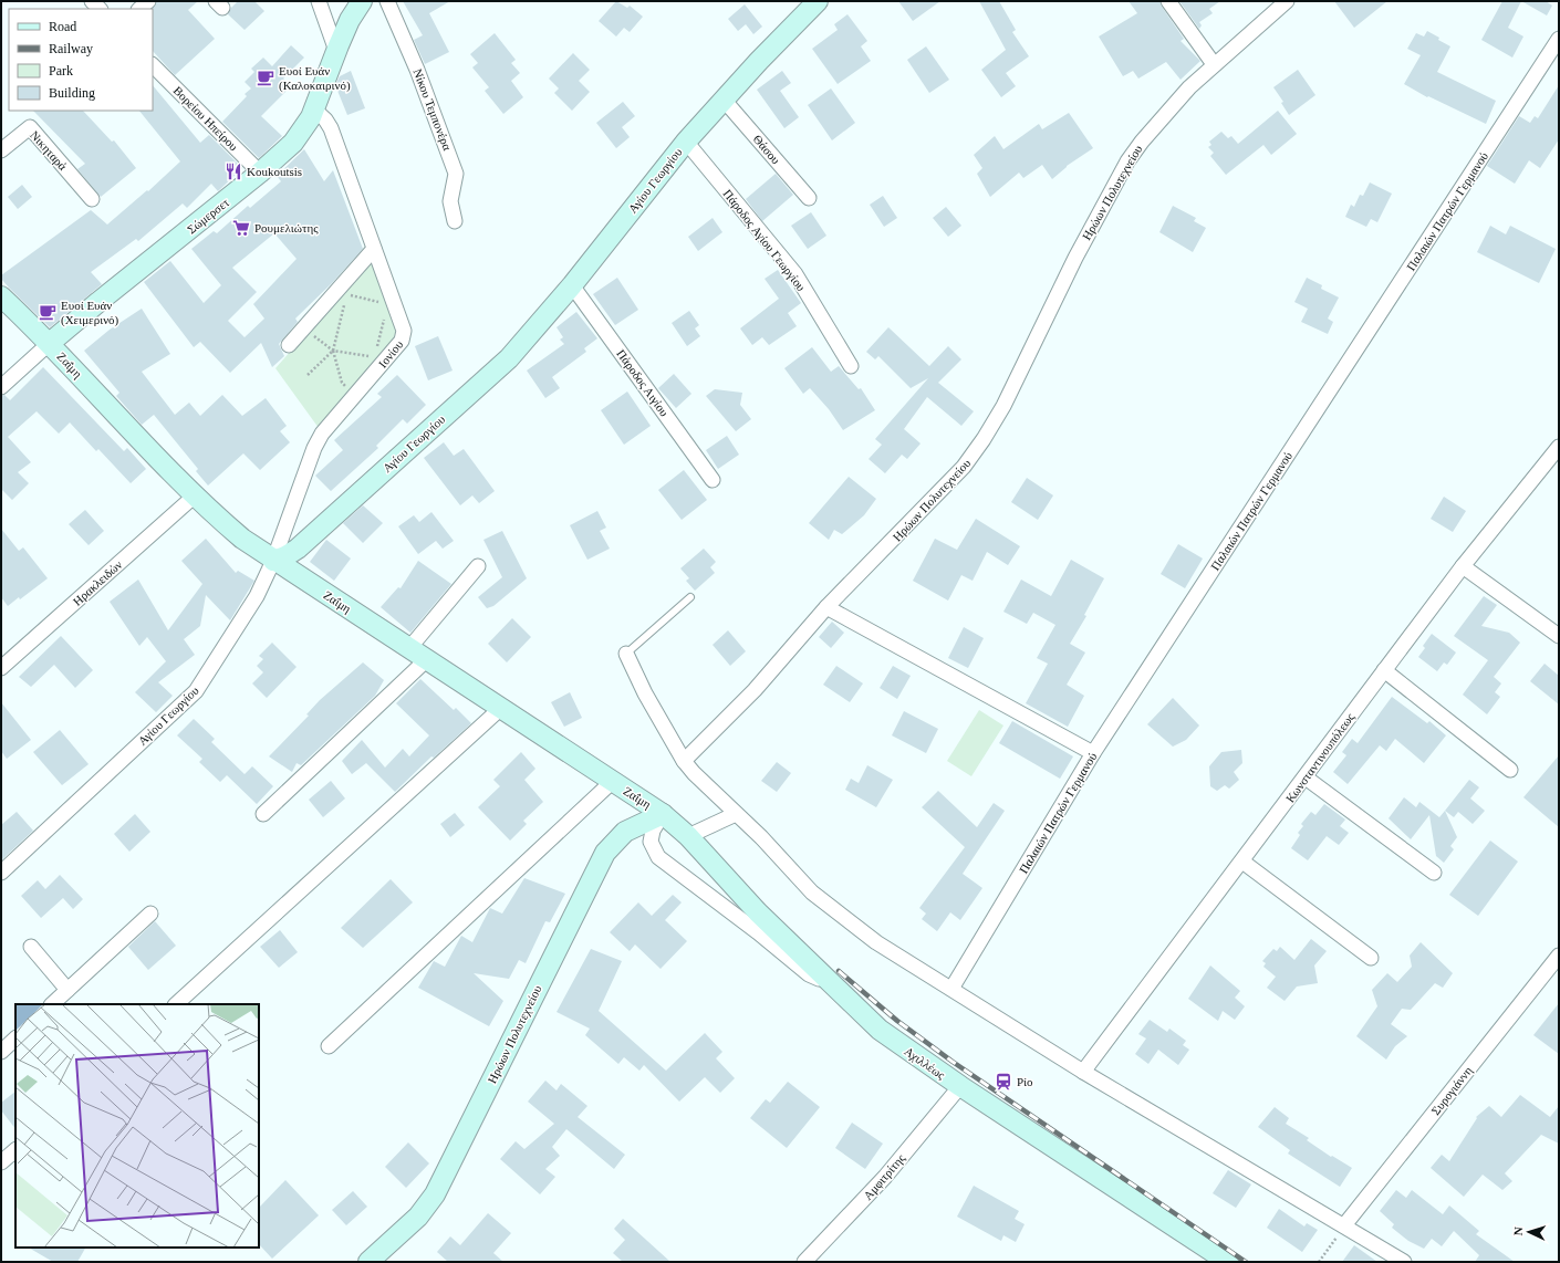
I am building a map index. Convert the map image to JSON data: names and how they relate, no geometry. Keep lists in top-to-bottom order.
{
  "streets": {
    "street": [
      "Νίκου Τεμπονέρα",
      "Βορείου Ηπείρου",
      "Θάσου",
      "Νικηταρά",
      "Αγίου Γεωργίου",
      "Ηρώων Πολυτεχνείου",
      "Παλαιών Πατρών Γερμανού",
      "Σώμερσετ",
      "Πάροδος Αγίου Γεωργίου",
      "Ιονίου",
      "Ζαΐμη",
      "Πάροδος Αιγίου",
      "Ηρακλειδών",
      "Κωνσταντινουπόλεως",
      "Αχιλλέως",
      "Συρογιάννη",
      "Αμφιτρίτης"
    ]
  },
  "crossings": [
    ["Βορείου Ηπείρου", "Σώμερσετ"],
    ["Θάσου", "Αγίου Γεωργίου"],
    ["Αγίου Γεωργίου", "Πάροδος Αγίου Γεωργίου"],
    ["Αγίου Γεωργίου", "Ιονίου"],
    ["Αγίου Γεωργίου", "Ζαΐμη"],
    ["Αγίου Γεωργίου", "Πάροδος Αιγίου"],
    ["Ηρώων Πολυτεχνείου", "Ζαΐμη"],
    ["Ηρώων Πολυτεχνείου", "Αχιλλέως"],
    ["Σώμερσετ", "Ιονίου"],
    ["Σώμερσετ", "Ζαΐμη"],
    ["Ιονίου", "Ζαΐμη"],
    ["Ζαΐμη", "Ηρακλειδών"],
    ["Ζαΐμη", "Αχιλλέως"],
    ["Αχιλλέως", "Αμφιτρίτης"]
  ],
  "places": {
    "cafe": ["Ευοί Ευάν (Καλοκαιρινό)", "Ευοί Ευάν (Χειμερινό)"],
    "restaurant": ["Koukoutsis"],
    "supermarket": ["Ρουμελιώτης"],
    "station": ["Ρίο"]
  },
  "legend": [
    "Road",
    "Railway",
    "Park",
    "Building"
  ],
  "north": "left"
}
